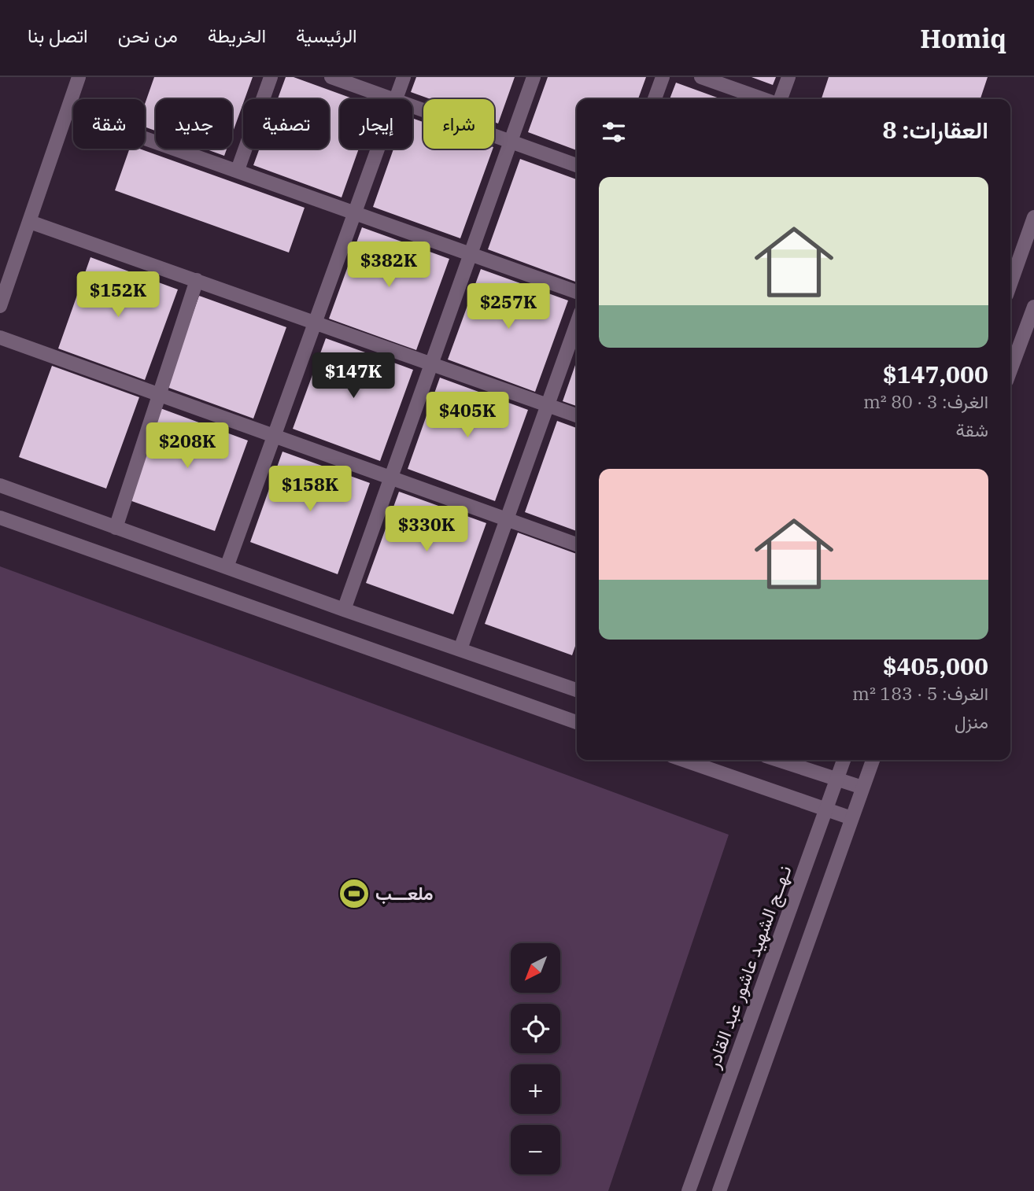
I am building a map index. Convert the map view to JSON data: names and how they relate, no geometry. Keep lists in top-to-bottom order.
{
  "streets": {
    "street": ["نـهــج الشهيد عاشور عبد القادر"]
  },
  "places": {
    "sports": ["ملعـــب"]
  },
  "north": "bottom left",
  "page": {
    "header": "Homiq",
    "nav": [
      "الرئيسية",
      "الخريطة",
      "من نحن",
      "اتصل بنا"
    ],
    "chip": [
      "شراء",
      "إيجار",
      "تصفية",
      "جديد",
      "شقة"
    ],
    "heading": "العقارات: 8",
    "list": [
      {
        "name": "$147,000",
        "note": "الغرف: 3 · 80 m² · شقة"
      },
      {
        "name": "$405,000",
        "note": "الغرف: 5 · 183 m² · منزل"
      }
    ],
    "price": [
      "$382K",
      "$152K",
      "$257K",
      "$147K",
      "$405K",
      "$208K",
      "$158K",
      "$330K"
    ],
    "map_buttons": ["+", "−"]
  }
}
